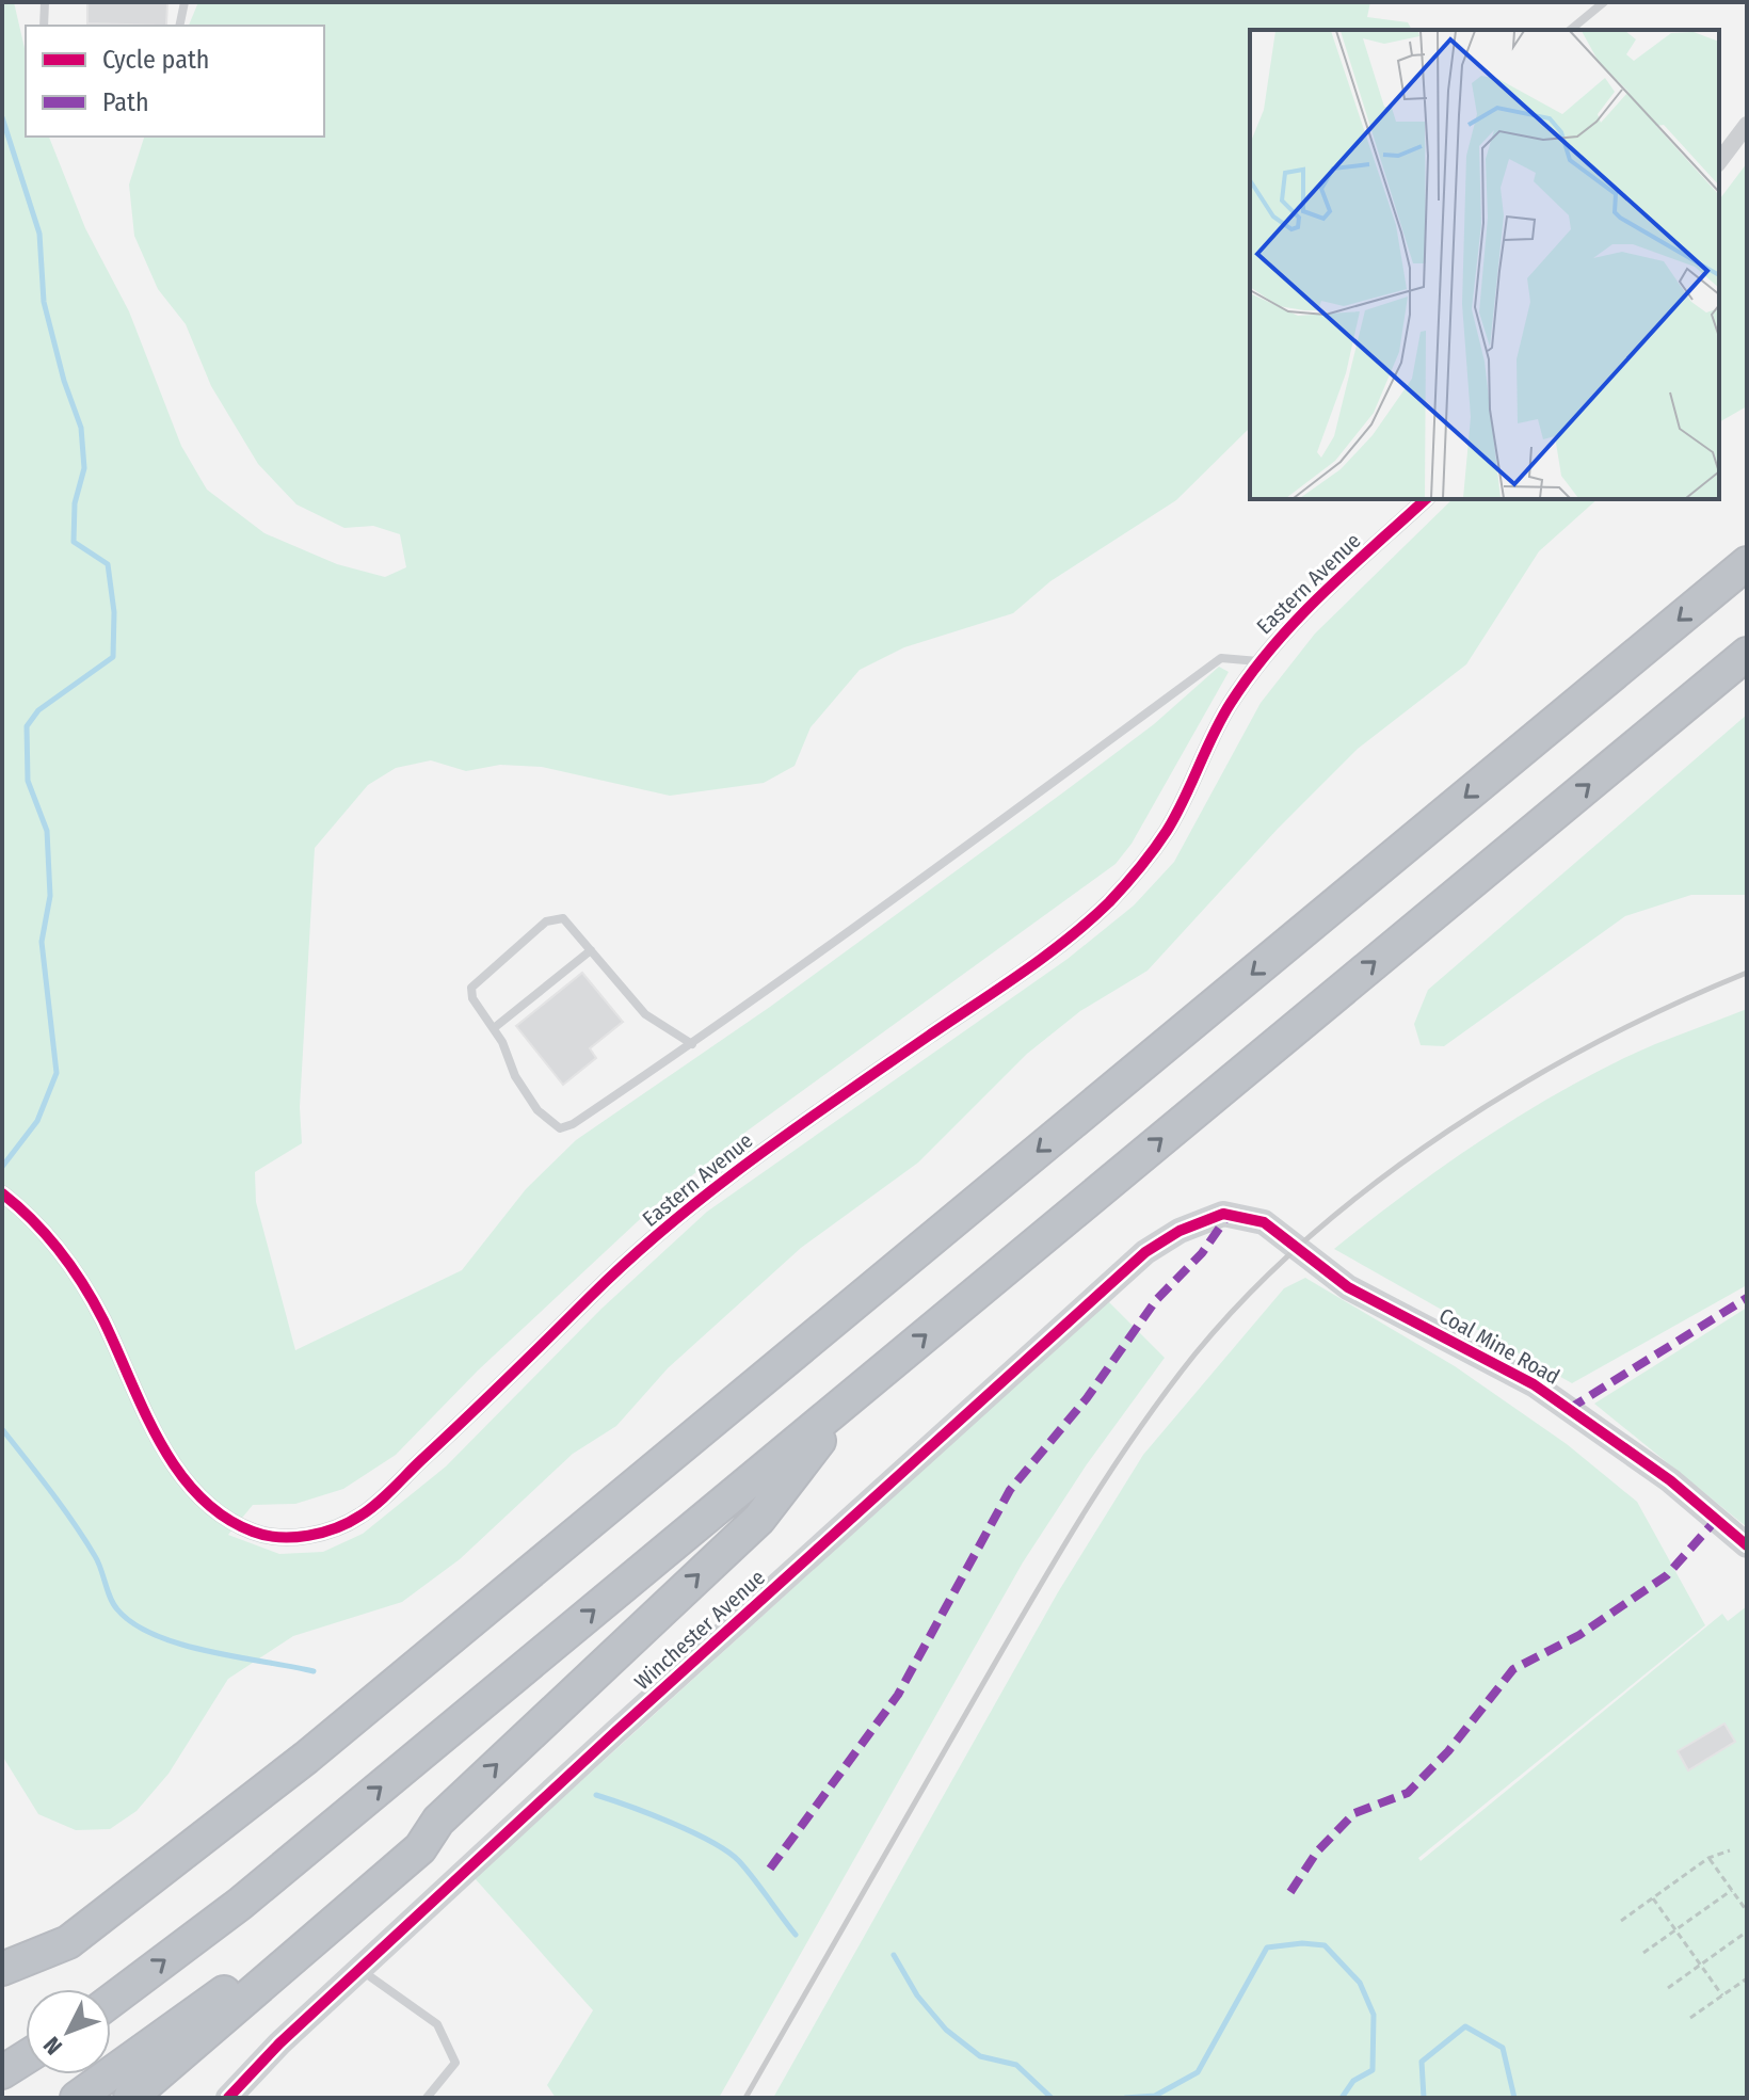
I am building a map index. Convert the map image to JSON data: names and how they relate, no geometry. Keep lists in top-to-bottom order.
{
  "streets": {
    "street": ["Eastern Avenue", "Coal Mine Road", "Winchester Avenue"]
  },
  "crossings": [
    ["Coal Mine Road", "Winchester Avenue"]
  ],
  "legend": ["Cycle path", "Path"],
  "north": "bottom left"
}
